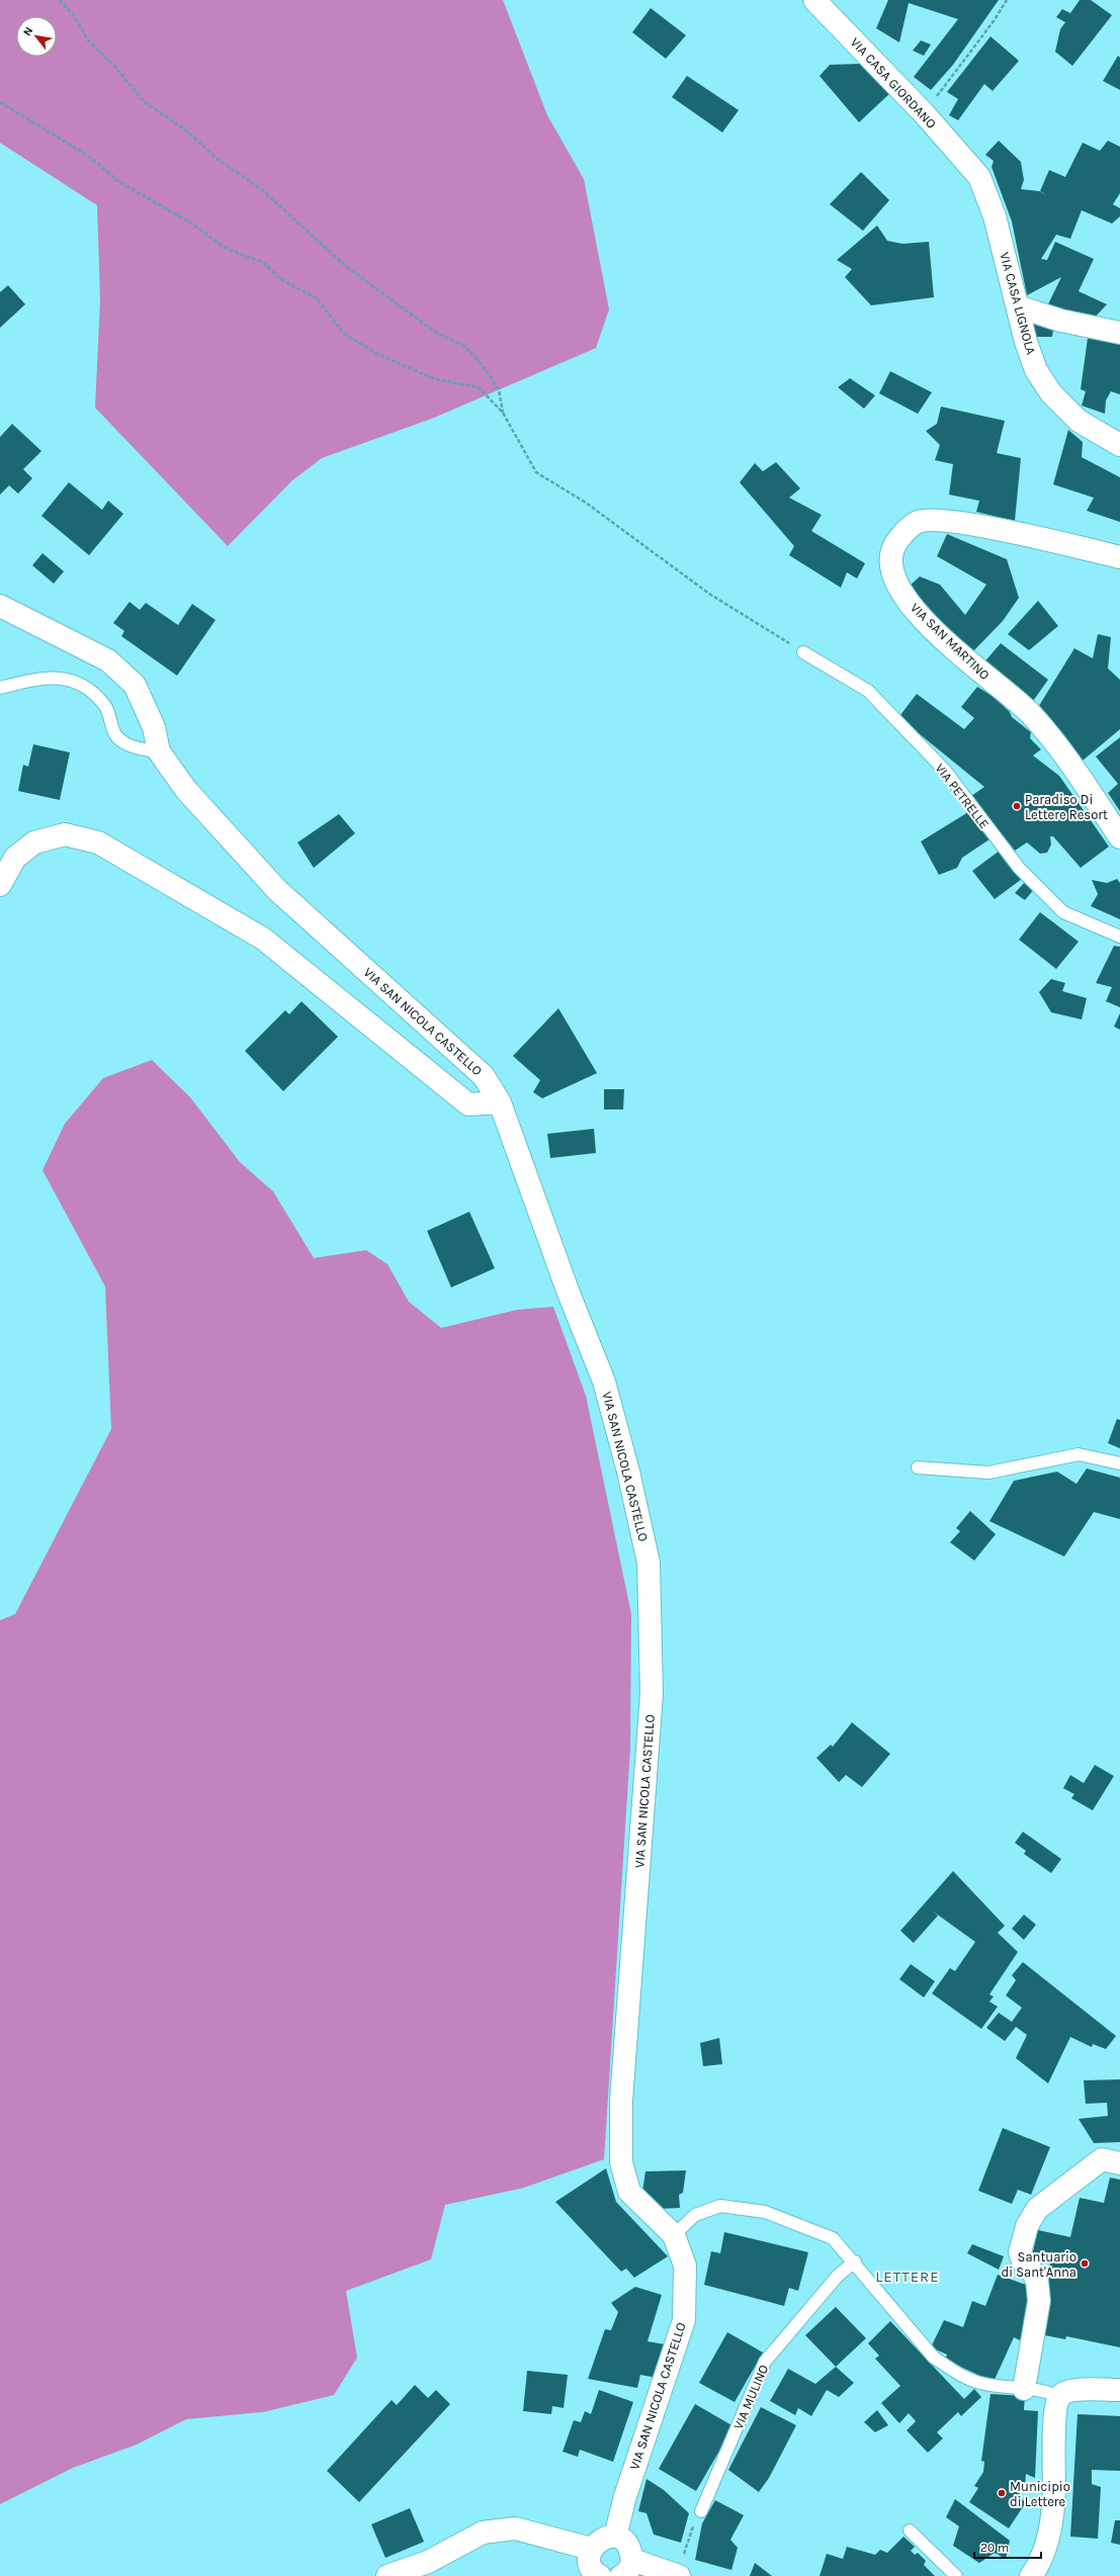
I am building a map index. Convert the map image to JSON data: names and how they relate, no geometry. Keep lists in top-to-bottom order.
{
  "streets": {
    "street": [
      "VIA CASA GIORDANO",
      "VIA CASA LIGNOLA",
      "VIA SAN MARTINO",
      "VIA SAN NICOLA CASTELLO"
    ],
    "lane": ["VIA PETRELLE", "VIA MULINO"]
  },
  "crossings": [
    ["VIA CASA GIORDANO", "VIA CASA LIGNOLA"]
  ],
  "districts": ["LETTERE"],
  "places": ["Paradiso Di Lettere Resort", "Santuario di Sant'Anna", "Municipio di Lettere"],
  "scale_bar": "20 m",
  "north": "top left"
}
